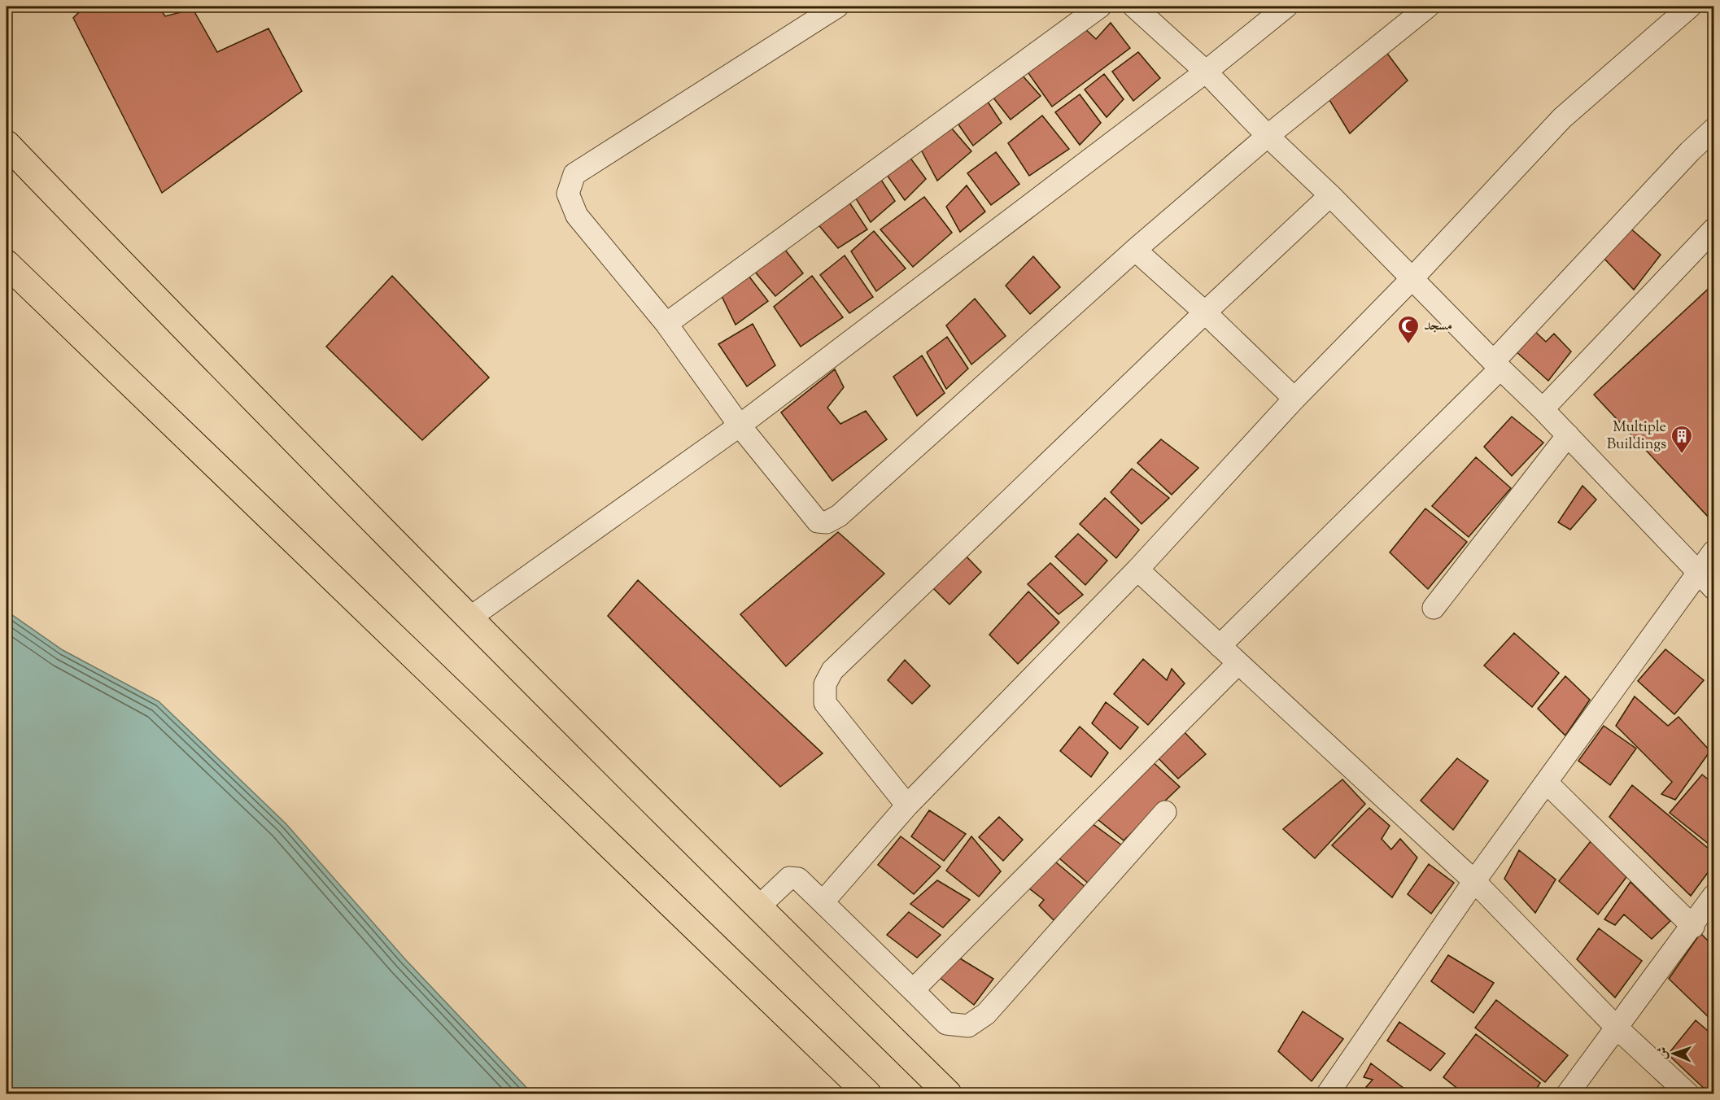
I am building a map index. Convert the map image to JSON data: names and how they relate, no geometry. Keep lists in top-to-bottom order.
{
  "places": {
    "mosque": ["مسجد"],
    "building": ["Multiple Buildings"]
  },
  "north": "left"
}
